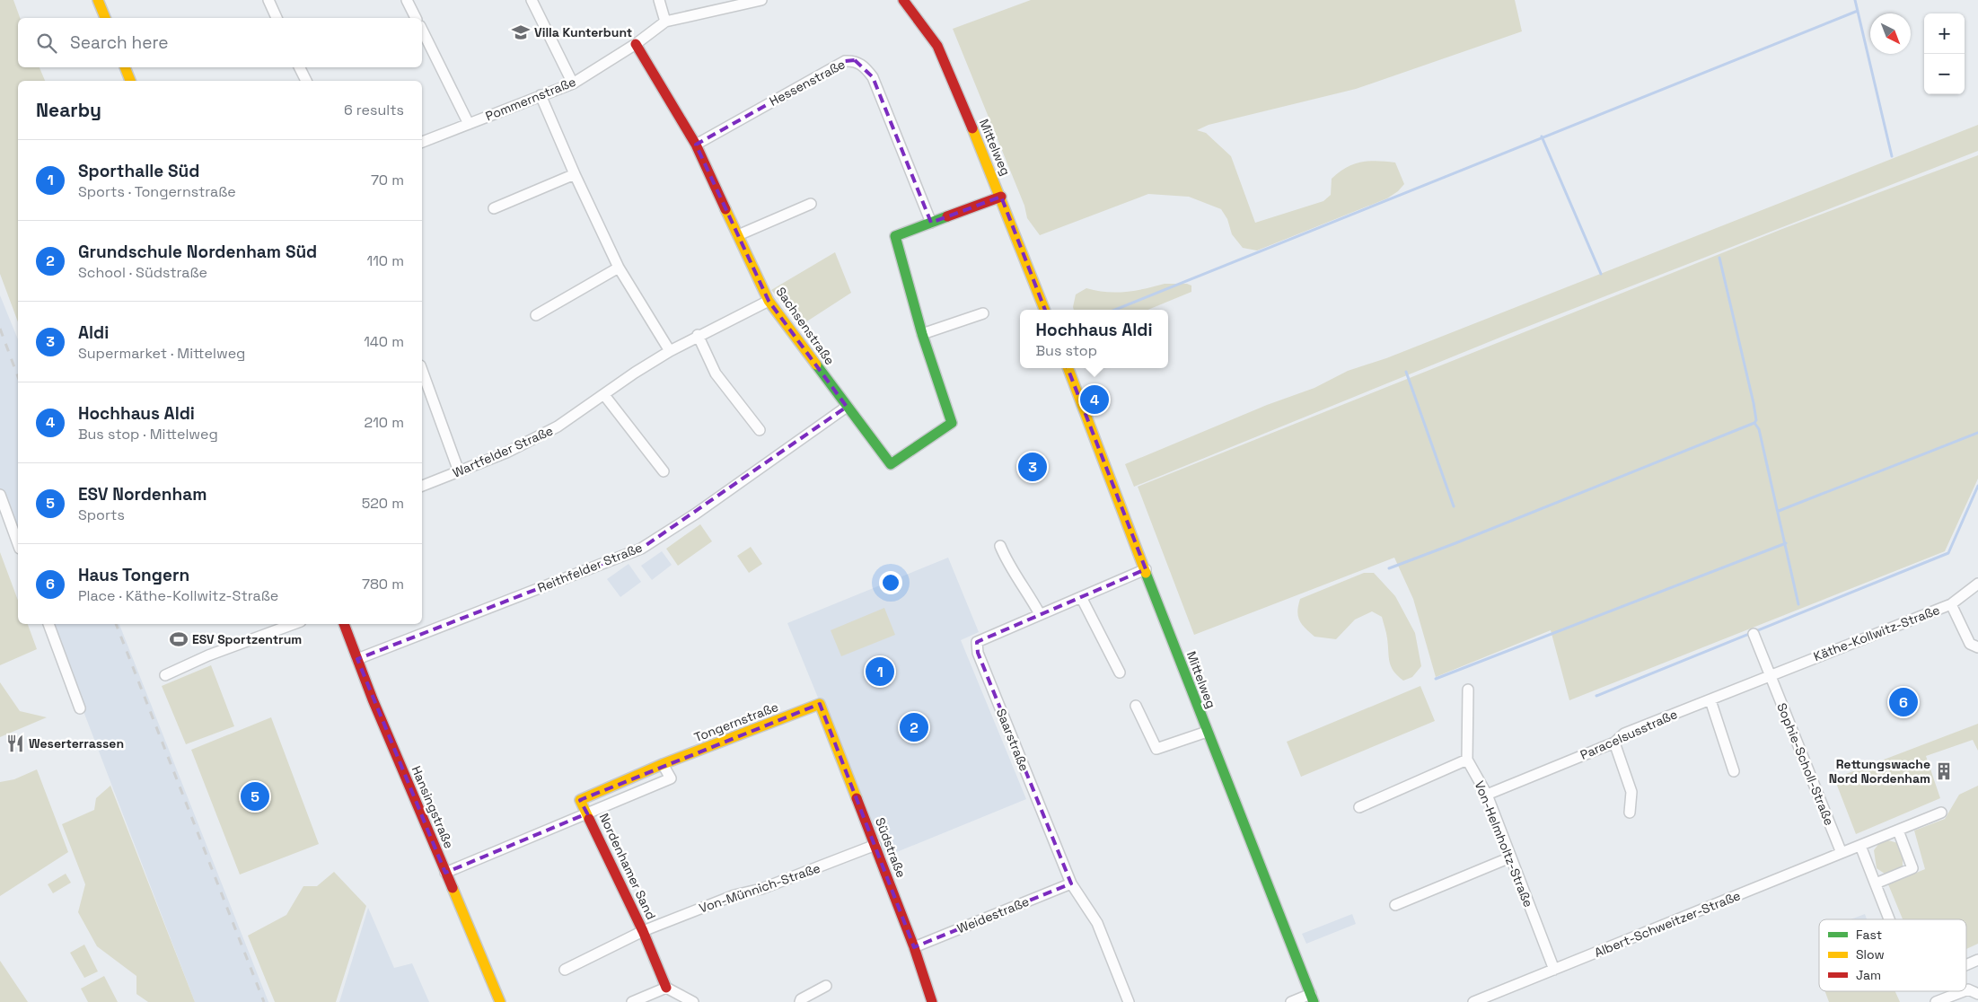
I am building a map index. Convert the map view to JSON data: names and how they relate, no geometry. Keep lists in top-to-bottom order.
{
  "streets": {
    "street": [
      "Hessenstraße",
      "Pommernstraße",
      "Mittelweg",
      "Sachsenstraße",
      "Wartfelder Straße",
      "Reithfelder Straße",
      "Käthe-Kollwitz-Straße",
      "Tongernstraße",
      "Paracelsusstraße",
      "Saarstraße",
      "Sophie-Scholl-Straße",
      "Hansingstraße",
      "Von-Helmholtz-Straße",
      "Südstraße",
      "Nordenhamer Sand",
      "Von-Münnich-Straße",
      "Weidestraße",
      "Albert-Schweitzer-Straße"
    ]
  },
  "crossings": [
    ["Hessenstraße", "Sachsenstraße"],
    ["Pommernstraße", "Sachsenstraße"],
    ["Mittelweg", "Sachsenstraße"],
    ["Mittelweg", "Saarstraße"],
    ["Sachsenstraße", "Wartfelder Straße"],
    ["Sachsenstraße", "Reithfelder Straße"],
    ["Reithfelder Straße", "Hansingstraße"],
    ["Käthe-Kollwitz-Straße", "Paracelsusstraße"],
    ["Käthe-Kollwitz-Straße", "Sophie-Scholl-Straße"],
    ["Tongernstraße", "Südstraße"],
    ["Tongernstraße", "Nordenhamer Sand"],
    ["Paracelsusstraße", "Sophie-Scholl-Straße"],
    ["Paracelsusstraße", "Von-Helmholtz-Straße"],
    ["Saarstraße", "Weidestraße"],
    ["Sophie-Scholl-Straße", "Albert-Schweitzer-Straße"],
    ["Von-Helmholtz-Straße", "Albert-Schweitzer-Straße"],
    ["Südstraße", "Von-Münnich-Straße"],
    ["Südstraße", "Weidestraße"],
    ["Nordenhamer Sand", "Von-Münnich-Straße"]
  ],
  "places": {
    "school or university": ["Villa Kunterbunt"],
    "sports": ["ESV Sportzentrum"],
    "restaurant": ["Weserterrassen"],
    "building": ["Rettungswache Nord Nordenham"]
  },
  "legend": ["Fast", "Slow", "Jam"],
  "north": "bottom right",
  "page": {
    "map_buttons": ["+", "−"],
    "search": "Search here",
    "heading": ["Nearby", "6 results"],
    "list": [
      {
        "mark": "1",
        "name": "Sporthalle Süd",
        "note": "Sports · Tongernstraße",
        "value": "70 m"
      },
      {
        "mark": "2",
        "name": "Grundschule Nordenham Süd",
        "note": "School · Südstraße",
        "value": "110 m"
      },
      {
        "mark": "3",
        "name": "Aldi",
        "note": "Supermarket · Mittelweg",
        "value": "140 m"
      },
      {
        "mark": "4",
        "name": "Hochhaus Aldi",
        "note": "Bus stop · Mittelweg",
        "value": "210 m"
      },
      {
        "mark": "5",
        "name": "ESV Nordenham",
        "note": "Sports",
        "value": "520 m"
      },
      {
        "mark": "6",
        "name": "Haus Tongern",
        "note": "Place · Käthe-Kollwitz-Straße",
        "value": "780 m"
      }
    ],
    "popup": ["Hochhaus Aldi", "Bus stop"],
    "pins": [
      "4",
      "3",
      "1",
      "6",
      "2",
      "5"
    ]
  }
}
